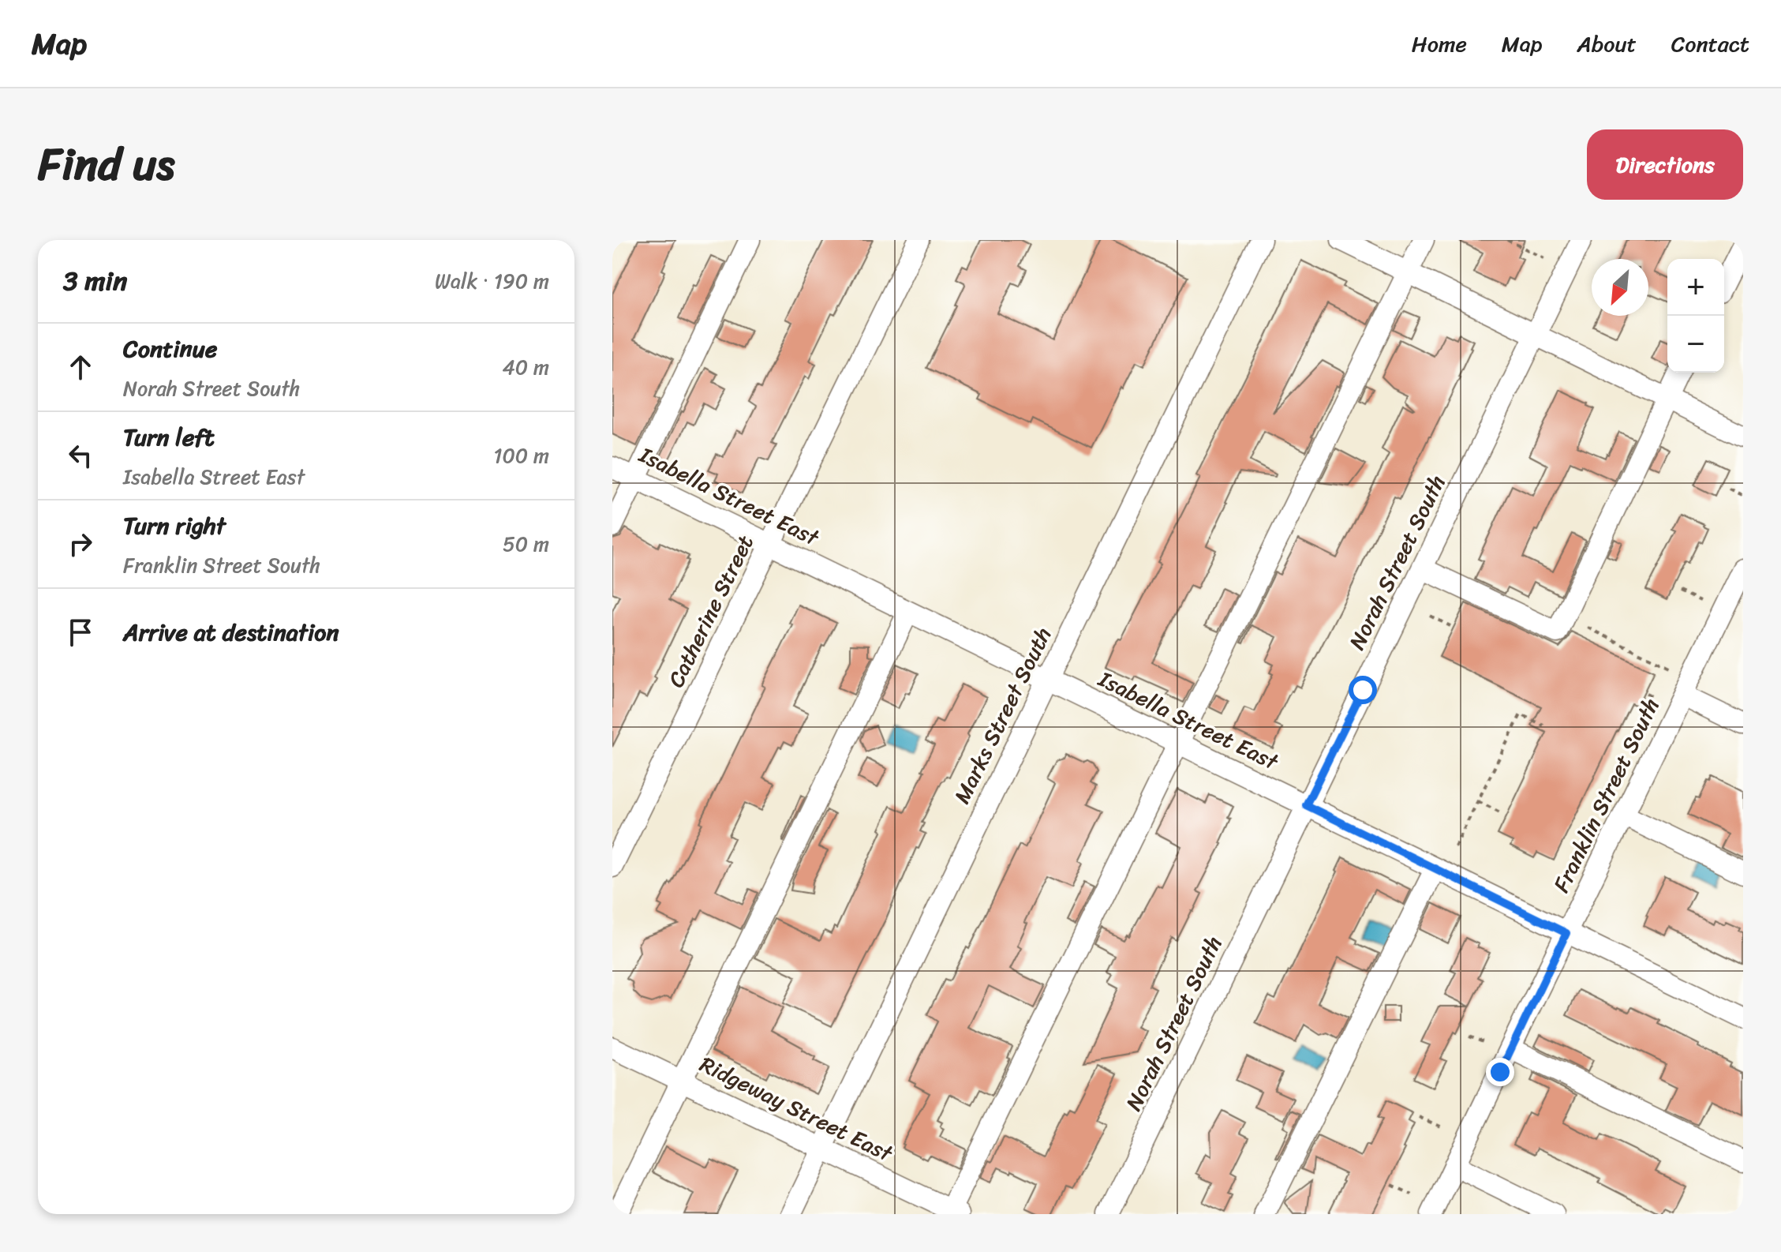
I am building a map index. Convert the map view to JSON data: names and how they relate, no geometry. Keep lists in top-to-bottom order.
{
  "streets": {
    "street": [
      "Isabella Street East",
      "Norah Street South",
      "Catherine Street",
      "Marks Street South",
      "Franklin Street South",
      "Ridgeway Street East"
    ]
  },
  "crossings": [
    ["Isabella Street East", "Norah Street South"],
    ["Isabella Street East", "Catherine Street"],
    ["Isabella Street East", "Marks Street South"],
    ["Isabella Street East", "Franklin Street South"],
    ["Marks Street South", "Ridgeway Street East"]
  ],
  "north": "bottom left",
  "page": {
    "header": "Map",
    "nav": [
      "Home",
      "Map",
      "About",
      "Contact"
    ],
    "title": "Find us",
    "buttons": "Directions",
    "heading": ["3 min", "Walk · 190 m"],
    "map_buttons": ["+", "−"],
    "list": [
      ["Continue", "Norah Street South", "40 m"],
      ["Turn left", "Isabella Street East", "100 m"],
      ["Turn right", "Franklin Street South", "50 m"],
      "Arrive at destination"
    ]
  }
}
